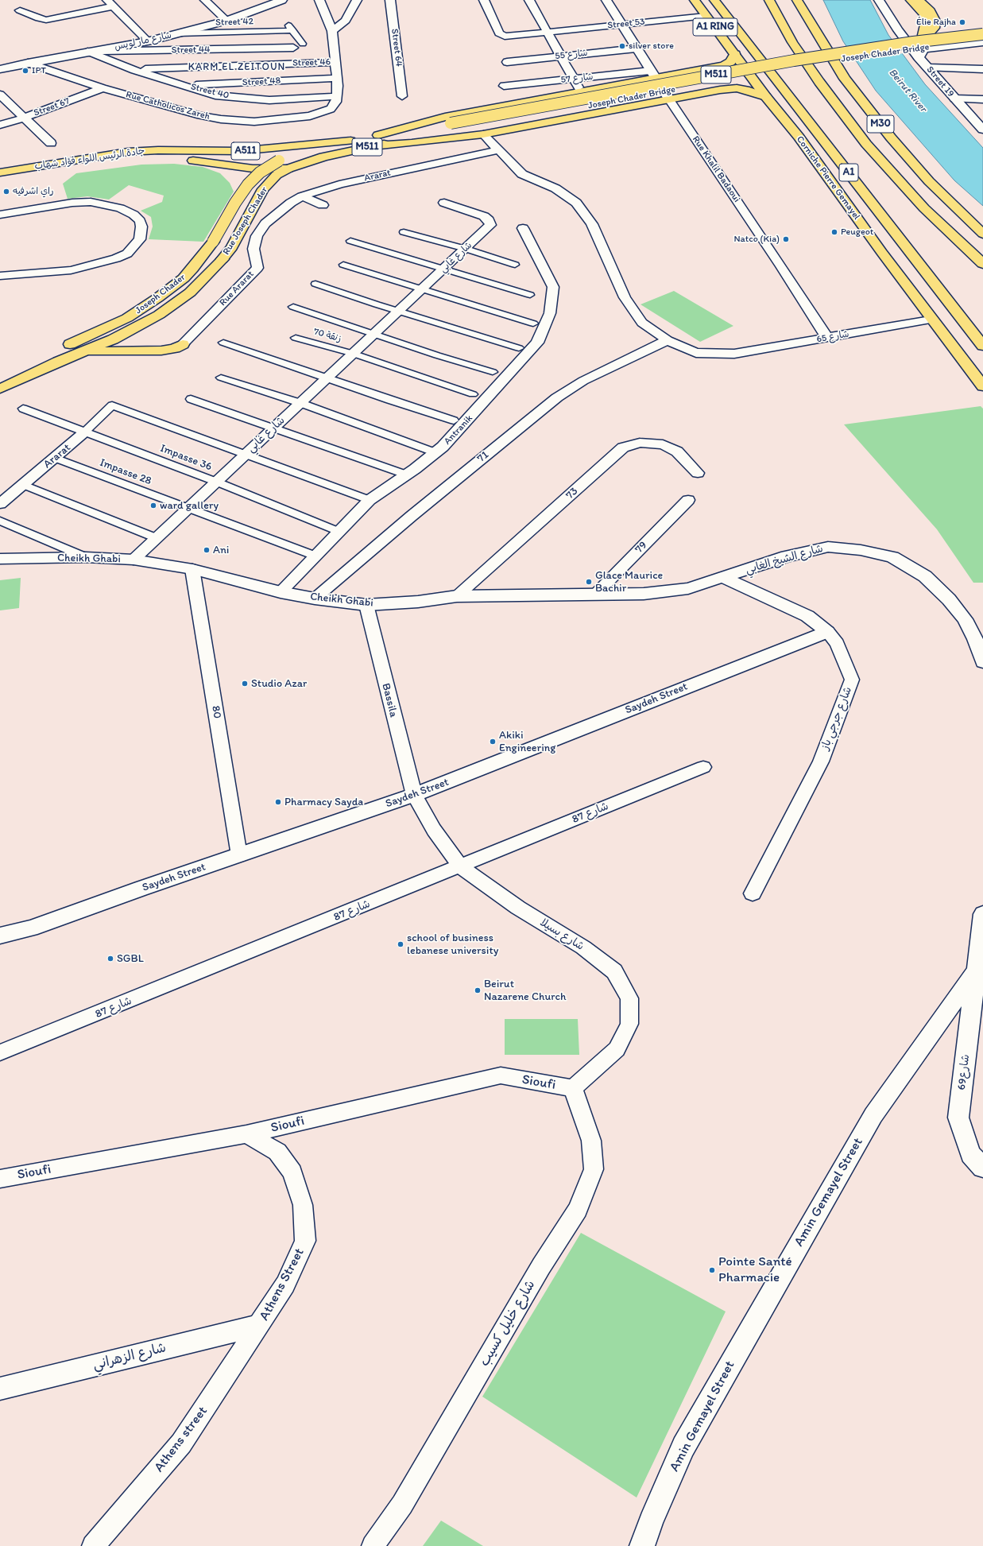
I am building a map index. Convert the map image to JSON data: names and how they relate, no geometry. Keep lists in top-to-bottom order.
{
  "streets": {
    "highway": [
      "A1 RING",
      "Joseph Chader Bridge",
      "M511",
      "M30",
      "A511",
      "جادة الرئيس اللواء فؤاد شهاب",
      "A1",
      "Corniche Pierre Gemayel",
      "Rue Joseph Chader",
      "Joseph Chader"
    ],
    "street": [
      "Street 42",
      "Street 53",
      "شارع مار لويس",
      "Street 64",
      "Street 44",
      "شارع 55",
      "Street 46",
      "شارع 57",
      "Street 48",
      "Street 19",
      "Street 40",
      "Rue Catholicos Zareh",
      "Street 67",
      "Rue Khalil Badaoui",
      "Ararat",
      "شارع غابي",
      "Rue Ararat",
      "زنقة 70",
      "شارع 65",
      "Antranik",
      "71",
      "Impasse 36",
      "Impasse 28",
      "73",
      "79",
      "Cheikh Ghabi",
      "شارع الشيخ الغابي",
      "Saydeh Street",
      "Bassila",
      "80",
      "شارع جرجي باز",
      "شارع 87",
      "شارع بسيلا",
      "شارع69",
      "Sioufi",
      "Amin Gemayel Street",
      "Athens Street",
      "شارع خليل كسيب",
      "شارع الزهراني",
      "Athens street"
    ]
  },
  "crossings": [
    ["Street 42", "شارع مار لويس"],
    ["Street 53", "Rue Khalil Badaoui"],
    ["Street 53", "Corniche Pierre Gemayel"],
    ["شارع مار لويس", "Street 44"],
    ["شارع مار لويس", "Street 40"],
    ["شارع مار لويس", "Rue Catholicos Zareh"],
    ["Street 44", "Street 40"],
    ["Joseph Chader Bridge", "جادة الرئيس اللواء فؤاد شهاب"],
    ["Joseph Chader Bridge", "Rue Joseph Chader"],
    ["Joseph Chader Bridge", "Joseph Chader"],
    ["شارع 55", "Rue Khalil Badaoui"],
    ["Street 46", "Street 40"],
    ["Street 46", "Rue Catholicos Zareh"],
    ["شارع 57", "Rue Khalil Badaoui"],
    ["Street 48", "Street 40"],
    ["Street 48", "Rue Catholicos Zareh"],
    ["Street 40", "Rue Catholicos Zareh"],
    ["Rue Catholicos Zareh", "Street 67"],
    ["جادة الرئيس اللواء فؤاد شهاب", "Rue Joseph Chader"],
    ["جادة الرئيس اللواء فؤاد شهاب", "Joseph Chader"],
    ["Rue Khalil Badaoui", "شارع 65"],
    ["Ararat", "شارع غابي"],
    ["Ararat", "Rue Ararat"],
    ["Ararat", "شارع 65"],
    ["Ararat", "Impasse 36"],
    ["Ararat", "Impasse 28"],
    ["Corniche Pierre Gemayel", "شارع 65"],
    ["Rue Joseph Chader", "Joseph Chader"],
    ["شارع غابي", "زنقة 70"],
    ["شارع غابي", "Impasse 36"],
    ["شارع غابي", "Impasse 28"],
    ["شارع غابي", "Cheikh Ghabi"],
    ["شارع 65", "71"],
    ["Antranik", "Impasse 36"],
    ["Antranik", "Impasse 28"],
    ["Antranik", "Cheikh Ghabi"],
    ["71", "Cheikh Ghabi"],
    ["73", "Cheikh Ghabi"],
    ["79", "Cheikh Ghabi"],
    ["Cheikh Ghabi", "شارع الشيخ الغابي"],
    ["Cheikh Ghabi", "Bassila"],
    ["Cheikh Ghabi", "80"],
    ["Cheikh Ghabi", "شارع جرجي باز"],
    ["شارع الشيخ الغابي", "شارع جرجي باز"],
    ["Saydeh Street", "Bassila"],
    ["Saydeh Street", "80"],
    ["Saydeh Street", "شارع جرجي باز"],
    ["Saydeh Street", "شارع بسيلا"],
    ["Bassila", "شارع بسيلا"],
    ["شارع 87", "شارع بسيلا"],
    ["شارع بسيلا", "Sioufi"],
    ["شارع بسيلا", "شارع خليل كسيب"],
    ["شارع69", "Amin Gemayel Street"],
    ["Sioufi", "Athens Street"],
    ["Sioufi", "شارع خليل كسيب"],
    ["Athens Street", "شارع الزهراني"],
    ["Athens Street", "Athens street"],
    ["شارع الزهراني", "Athens street"]
  ],
  "districts": ["KARM EL ZEITOUN"],
  "water": ["Beirut River"],
  "places": [
    "Élie Rajha",
    "silver store",
    "IPT",
    "راي اشرفيه",
    "Peugeot",
    "Natco (Kia)",
    "ward gallery",
    "Ani",
    "Glace Maurice Bachir",
    "Studio Azar",
    "Akiki Engineering",
    "Pharmacy Sayda",
    "school of business lebanese university",
    "SGBL",
    "Beirut Nazarene Church",
    "Pointe Santé Pharmacie"
  ]
}
